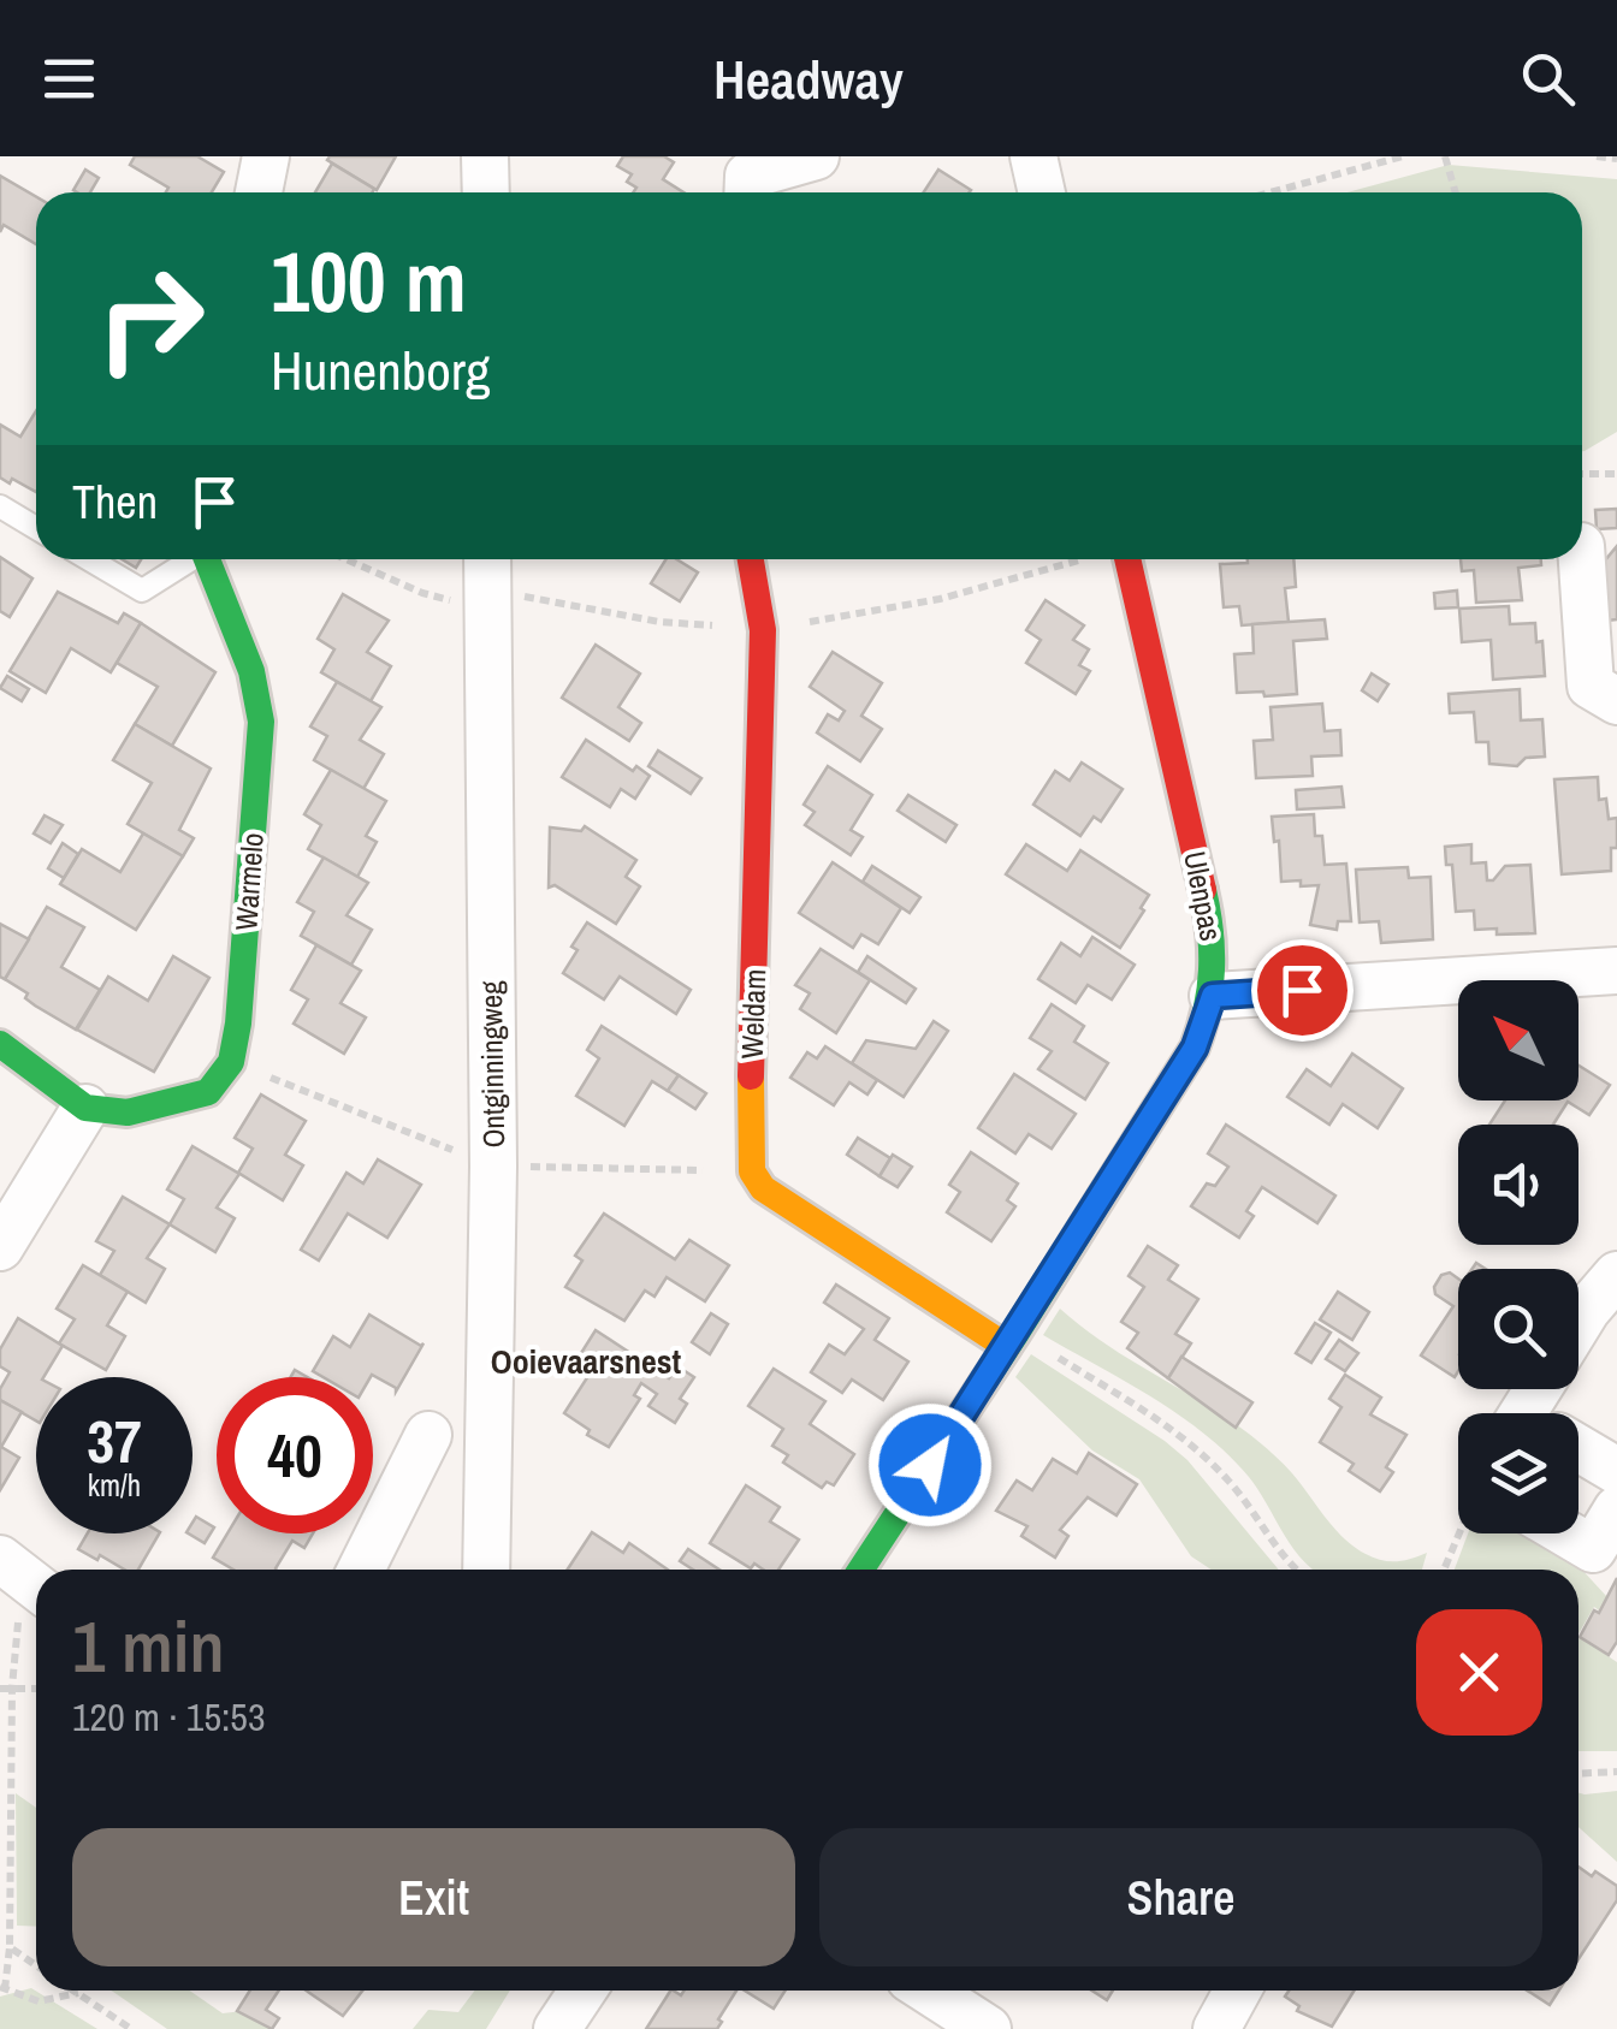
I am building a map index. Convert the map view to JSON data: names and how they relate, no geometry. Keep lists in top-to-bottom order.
{
  "streets": {
    "street": [
      "Warmelo",
      "Ulenpas",
      "Weldam",
      "Ontginningweg"
    ]
  },
  "districts": ["Ooievaarsnest"],
  "north": "top left",
  "page": {
    "header": "Headway",
    "turn": ["100 m", "Hunenborg"],
    "then": "Then",
    "speed": "37 km/h",
    "limit": "40",
    "heading": ["1 min", "120 m · 15:53"],
    "buttons": ["Exit", "Share"]
  }
}
